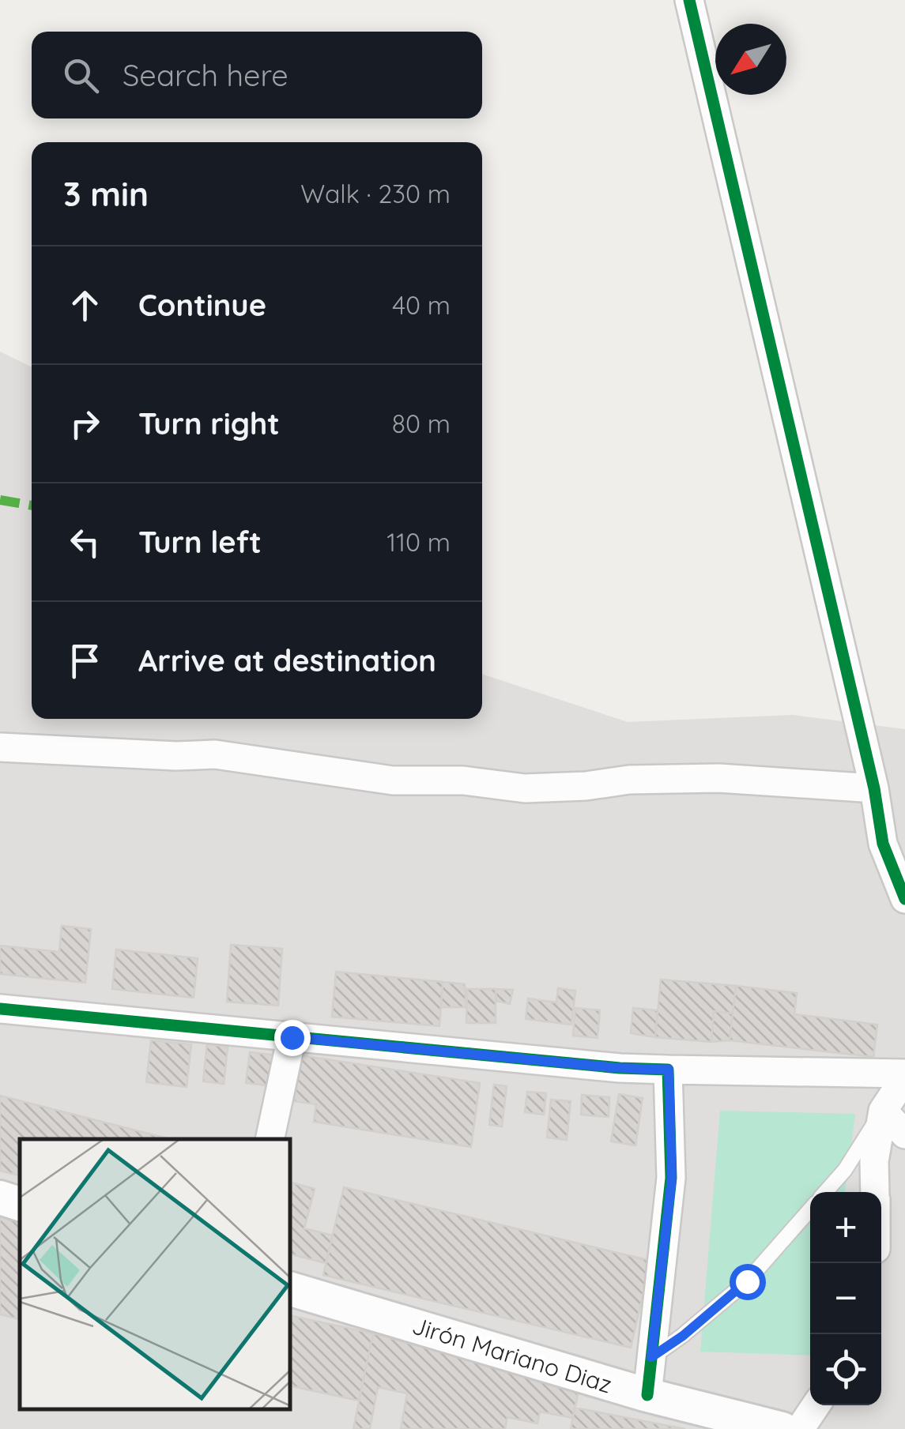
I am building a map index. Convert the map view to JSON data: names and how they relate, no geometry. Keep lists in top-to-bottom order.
{
  "streets": {
    "street": ["Jirón Mariano Diaz"]
  },
  "north": "bottom left",
  "page": {
    "search": "Search here",
    "heading": ["3 min", "Walk · 230 m"],
    "list": [
      ["Continue", "40 m"],
      ["Turn right", "80 m"],
      ["Turn left", "110 m"],
      "Arrive at destination"
    ],
    "map_buttons": ["+", "−"]
  }
}
